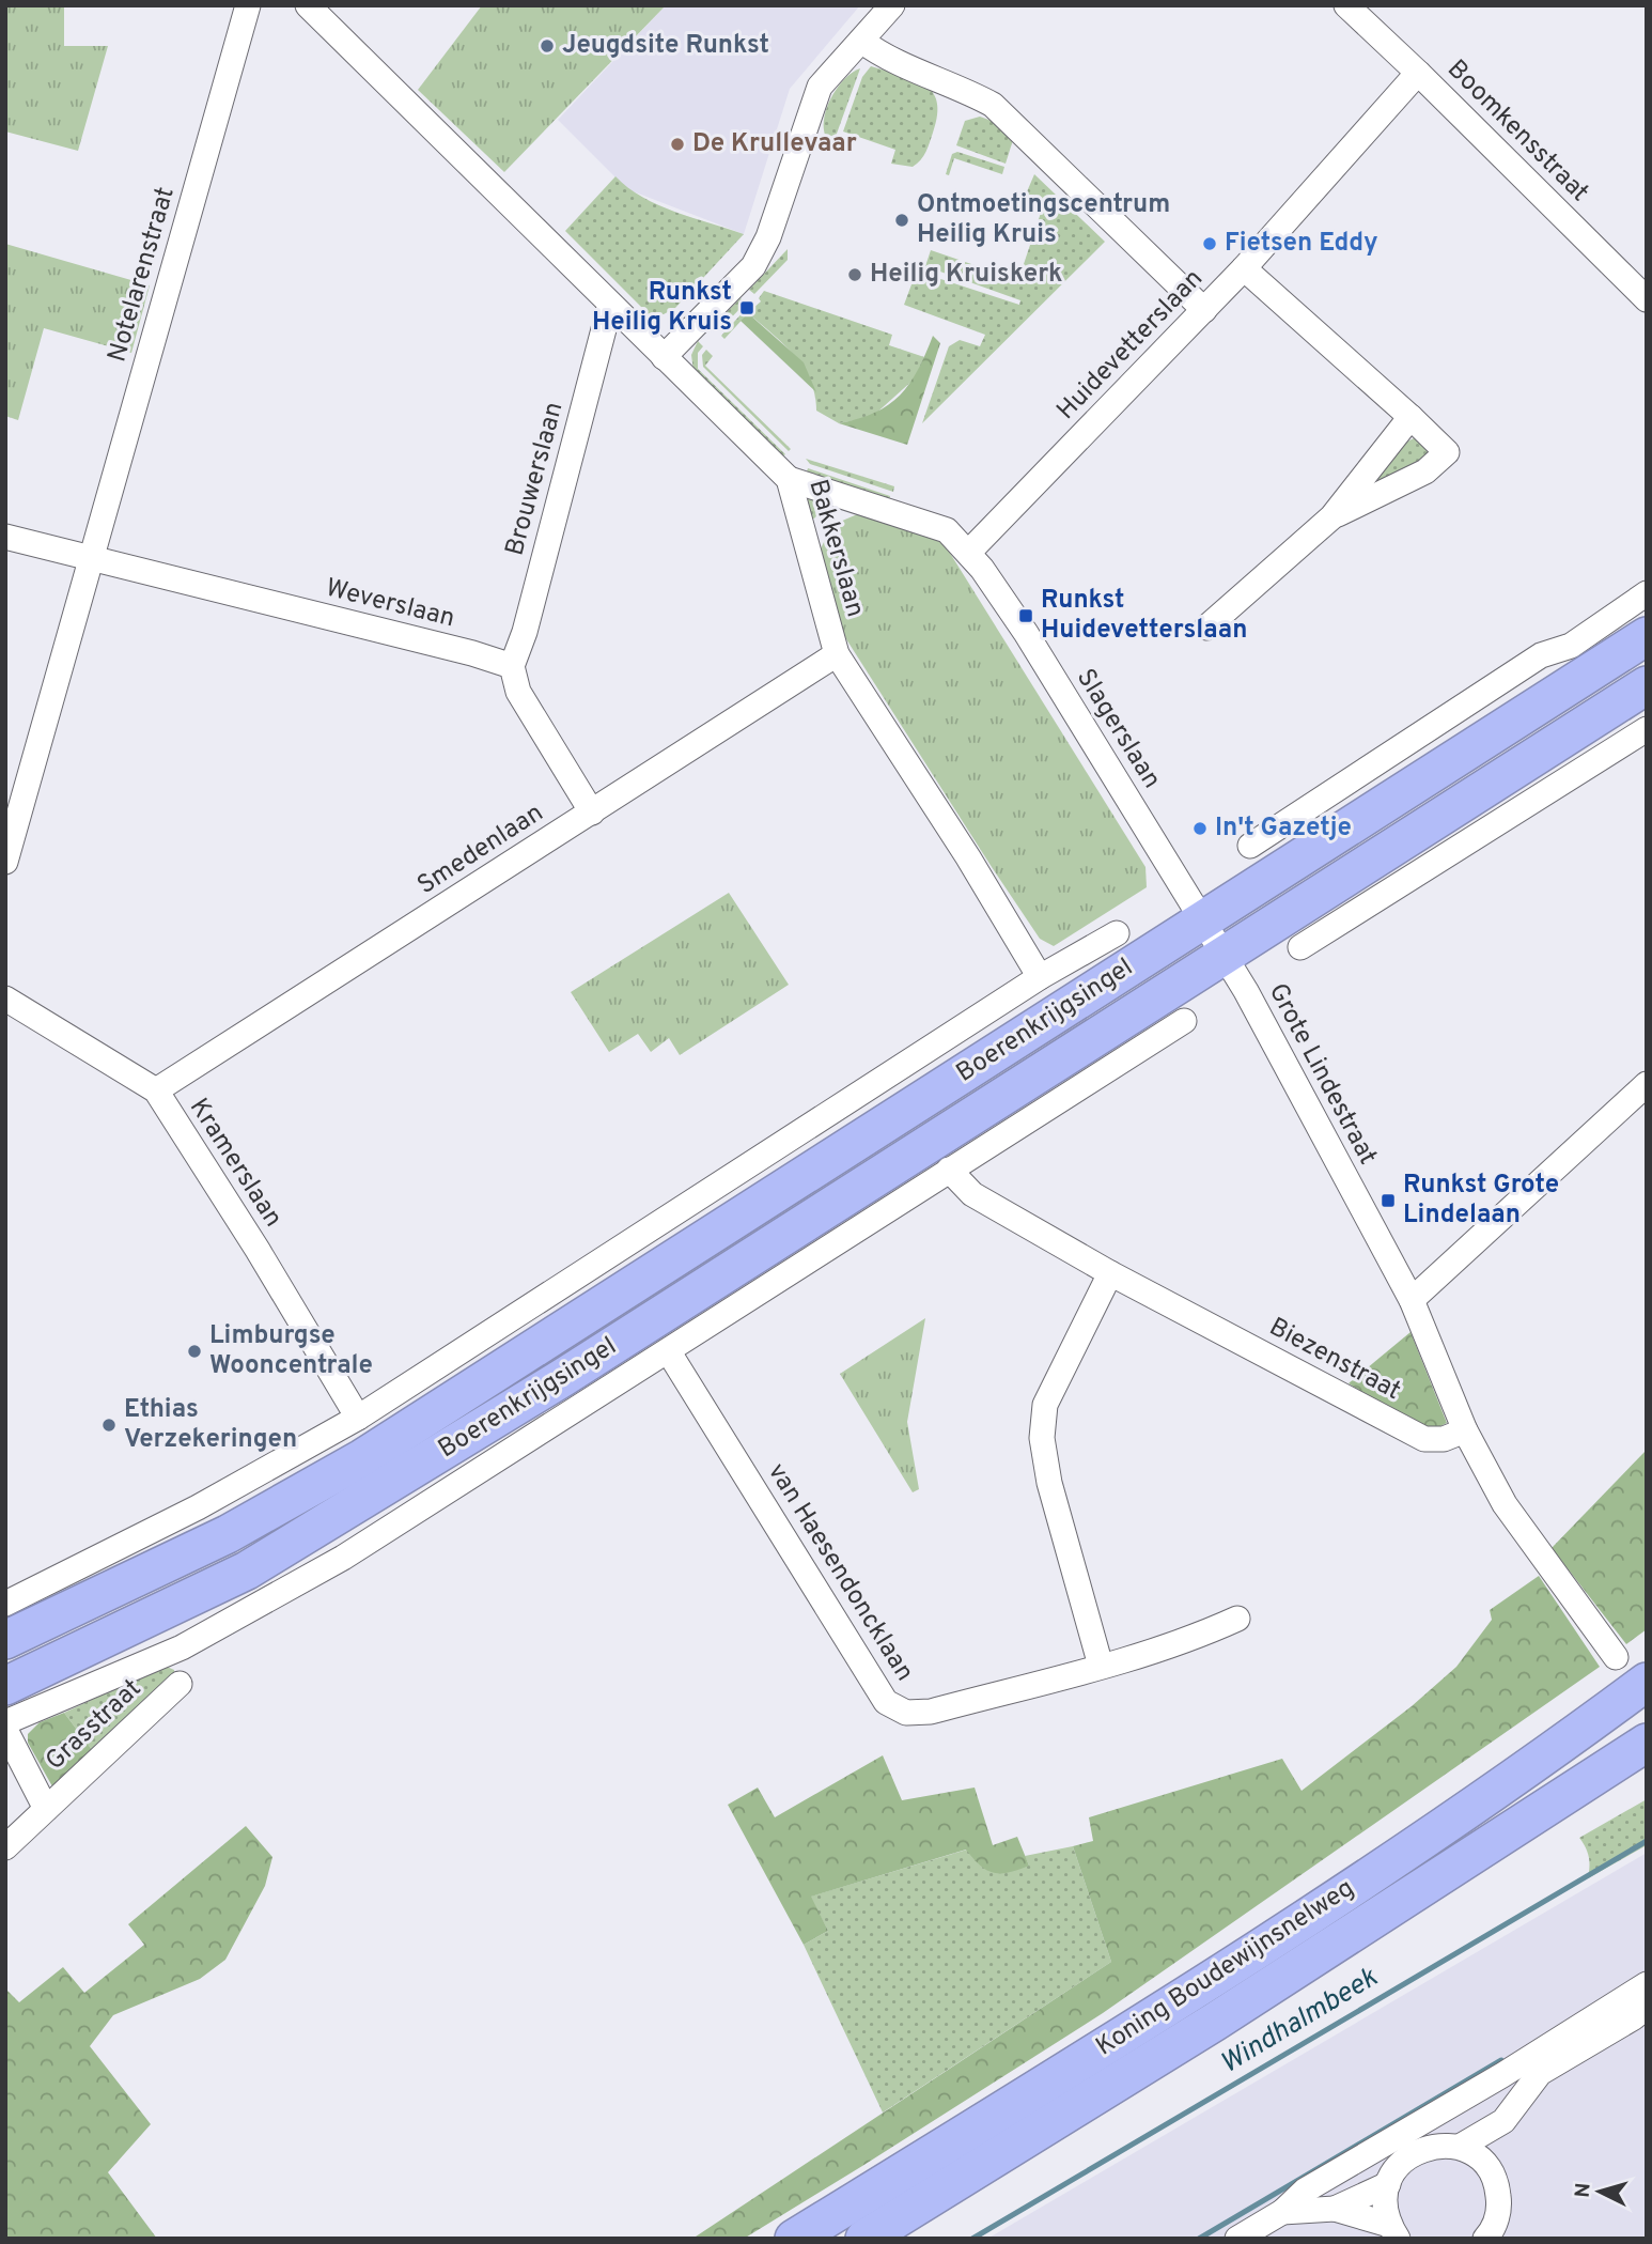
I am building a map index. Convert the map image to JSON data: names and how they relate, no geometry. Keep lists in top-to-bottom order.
{
  "streets": {
    "highway": ["Boerenkrijgsingel", "Koning Boudewijnsnelweg"],
    "street": [
      "Boomkensstraat",
      "Notelarenstraat",
      "Huidevetterslaan",
      "Brouwerslaan",
      "Bakkerslaan",
      "Weverslaan",
      "Slagerslaan",
      "Smedenlaan",
      "Grote Lindestraat",
      "Kramerslaan",
      "Biezenstraat",
      "van Haesendoncklaan",
      "Grasstraat"
    ]
  },
  "crossings": [
    ["Boomkensstraat", "Huidevetterslaan"],
    ["Notelarenstraat", "Weverslaan"],
    ["Huidevetterslaan", "Slagerslaan"],
    ["Brouwerslaan", "Bakkerslaan"],
    ["Brouwerslaan", "Weverslaan"],
    ["Bakkerslaan", "Slagerslaan"],
    ["Bakkerslaan", "Smedenlaan"],
    ["Bakkerslaan", "Boerenkrijgsingel"],
    ["Slagerslaan", "Boerenkrijgsingel"],
    ["Slagerslaan", "Grote Lindestraat"],
    ["Smedenlaan", "Kramerslaan"],
    ["Boerenkrijgsingel", "Grote Lindestraat"],
    ["Boerenkrijgsingel", "Kramerslaan"],
    ["Boerenkrijgsingel", "Biezenstraat"],
    ["Boerenkrijgsingel", "van Haesendoncklaan"],
    ["Grote Lindestraat", "Biezenstraat"]
  ],
  "water": ["Windhalmbeek"],
  "places": {
    "other": [
      "Jeugdsite Runkst",
      "De Krullevaar",
      "Ontmoetingscentrum Heilig Kruis",
      "Fietsen Eddy",
      "Heilig Kruiskerk",
      "In't Gazetje",
      "Limburgse Wooncentrale",
      "Ethias Verzekeringen"
    ],
    "transit": ["Runkst Heilig Kruis", "Runkst Huidevetterslaan", "Runkst Grote Lindelaan"]
  },
  "north": "left"
}
